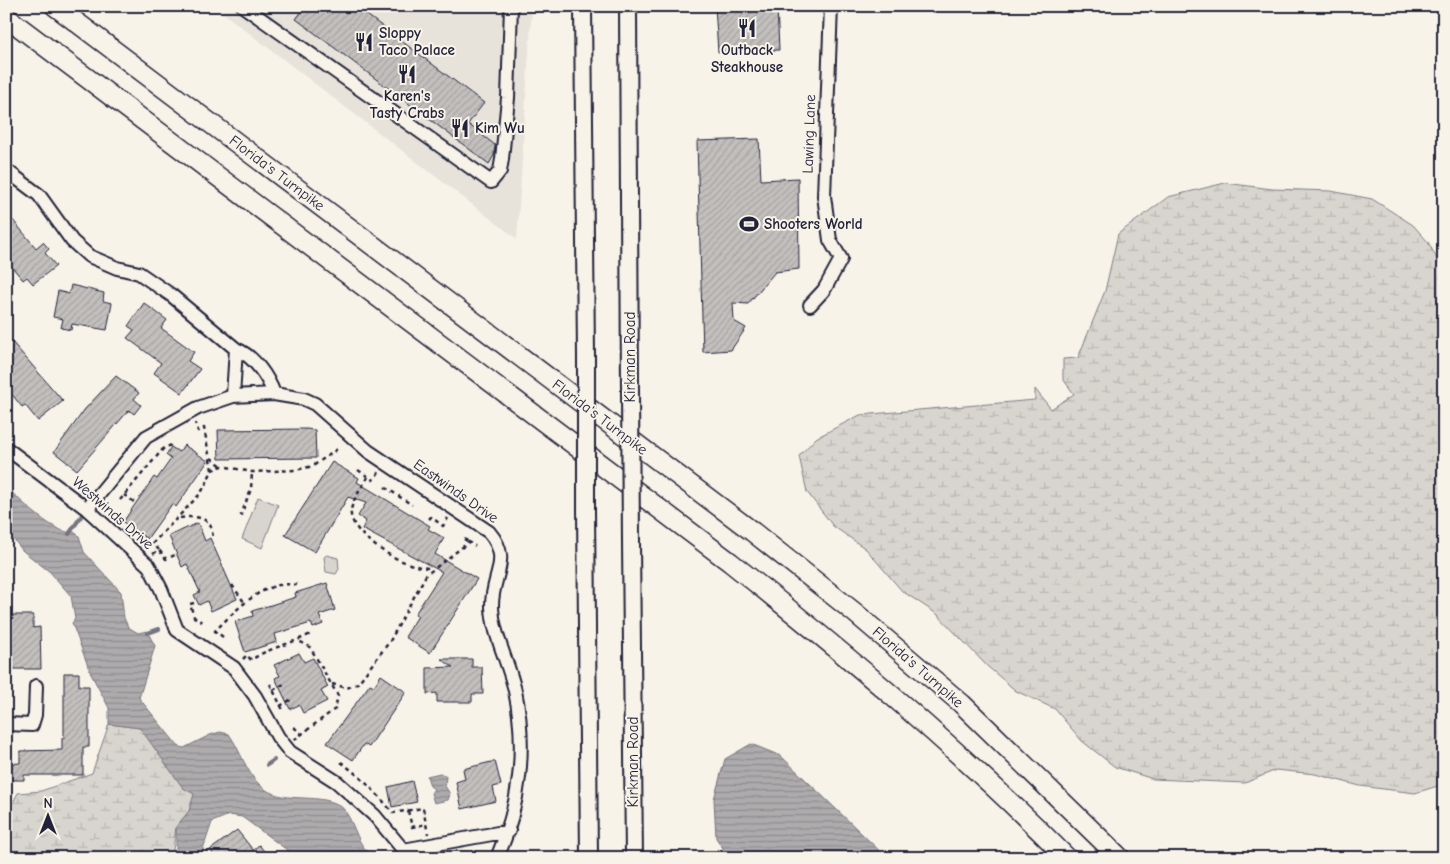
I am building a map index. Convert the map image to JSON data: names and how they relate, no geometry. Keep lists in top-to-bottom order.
{
  "streets": {
    "highway": ["Florida's Turnpike"],
    "main road": ["Kirkman Road"],
    "street": ["Lawing Lane", "Eastwinds Drive", "Westwinds Drive"]
  },
  "crossings": [
    ["Eastwinds Drive", "Westwinds Drive"]
  ],
  "places": {
    "restaurant": [
      "Outback Steakhouse",
      "Sloppy Taco Palace",
      "Karen's Tasty Crabs",
      "Kim Wu"
    ],
    "sports": ["Shooters World"]
  },
  "north": "top"
}
